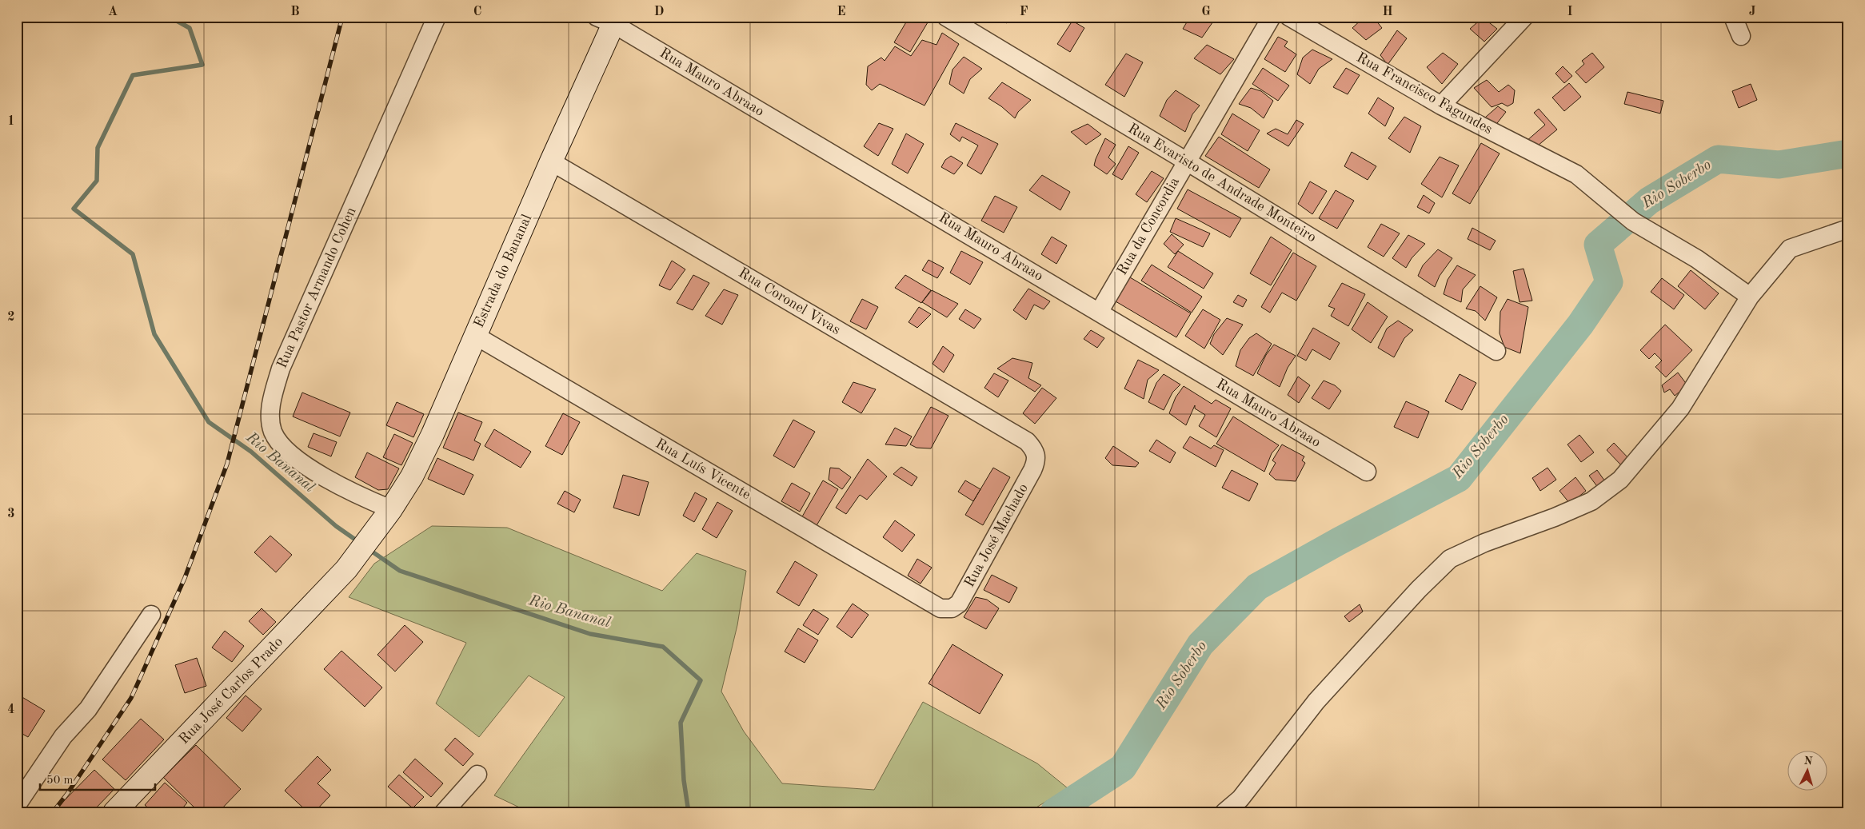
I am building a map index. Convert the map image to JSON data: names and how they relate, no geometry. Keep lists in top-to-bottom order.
{
  "streets": {
    "main road": ["Estrada do Bananal", "Rua José Carlos Prado"],
    "street": [
      "Rua Mauro Abraao",
      "Rua Francisco Fagundes",
      "Rua Evaristo de Andrade Monteiro",
      "Rua da Concordia",
      "Rua Pastor Armando Cohen",
      "Rua Coronel Vivas",
      "Rua Luís Vicente",
      "Rua José Machado"
    ]
  },
  "crossings": [
    ["Rua Mauro Abraao", "Rua da Concordia"],
    ["Rua Mauro Abraao", "Estrada do Bananal"],
    ["Rua Evaristo de Andrade Monteiro", "Rua da Concordia"],
    ["Estrada do Bananal", "Rua Pastor Armando Cohen"],
    ["Estrada do Bananal", "Rua Coronel Vivas"],
    ["Estrada do Bananal", "Rua Luís Vicente"],
    ["Estrada do Bananal", "Rua José Carlos Prado"],
    ["Rua Coronel Vivas", "Rua José Machado"],
    ["Rua Luís Vicente", "Rua José Machado"]
  ],
  "water": ["Rio Soberbo", "Rio Bananal"],
  "scale_bar": "50 m",
  "north": "top",
  "grid": {
    "columns": [
      "A",
      "B",
      "C",
      "D",
      "E",
      "F",
      "G",
      "H",
      "I",
      "J"
    ],
    "rows": [
      "1",
      "2",
      "3",
      "4"
    ]
  }
}
